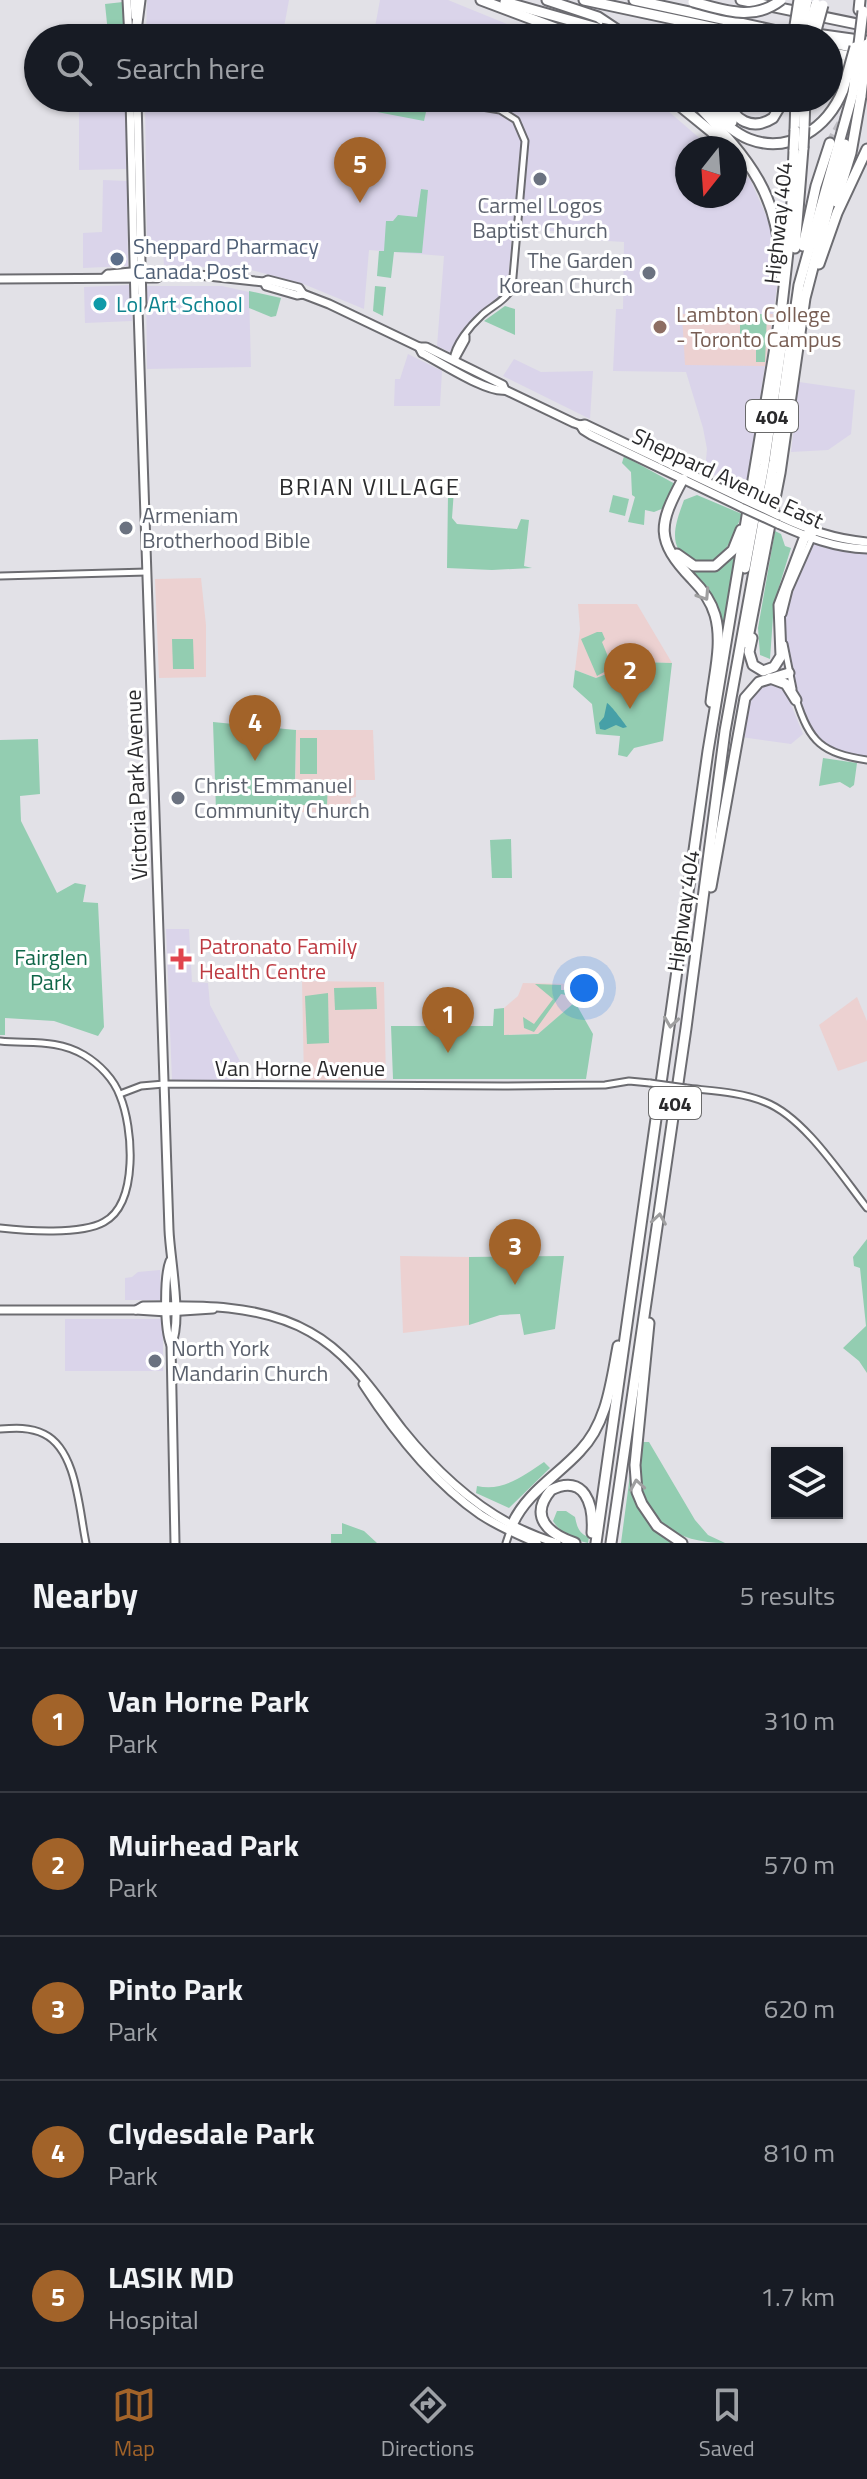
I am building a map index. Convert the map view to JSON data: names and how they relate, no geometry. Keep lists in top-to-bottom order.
{
  "streets": {
    "highway": ["Highway 404", "404"],
    "main road": ["Sheppard Avenue East", "Victoria Park Avenue"],
    "street": ["Van Horne Avenue"]
  },
  "crossings": [
    ["Highway 404", "Sheppard Avenue East"],
    ["Sheppard Avenue East", "Victoria Park Avenue"],
    ["Victoria Park Avenue", "Van Horne Avenue"]
  ],
  "districts": ["BRIAN VILLAGE"],
  "parks": ["Fairglen Park"],
  "places": {
    "other": [
      "Carmel Logos Baptist Church",
      "Sheppard Pharmacy Canada Post",
      "The Garden Korean Church",
      "Lol Art School",
      "Lambton College - Toronto Campus",
      "Armeniam Brotherhood Bible",
      "Christ Emmanuel Community Church",
      "North York Mandarin Church"
    ],
    "health": ["Patronato Family Health Centre"]
  },
  "north": "bottom",
  "page": {
    "search": "Search here",
    "pins": [
      "5",
      "2",
      "4",
      "1",
      "3"
    ],
    "heading": ["Nearby", "5 results"],
    "list": [
      {
        "mark": "1",
        "name": "Van Horne Park",
        "note": "Park",
        "value": "310 m"
      },
      {
        "mark": "2",
        "name": "Muirhead Park",
        "note": "Park",
        "value": "570 m"
      },
      {
        "mark": "3",
        "name": "Pinto Park",
        "note": "Park",
        "value": "620 m"
      },
      {
        "mark": "4",
        "name": "Clydesdale Park",
        "note": "Park",
        "value": "810 m"
      },
      {
        "mark": "5",
        "name": "LASIK MD",
        "note": "Hospital",
        "value": "1.7 km"
      }
    ],
    "nav": ["Map", "Directions", "Saved"]
  }
}
